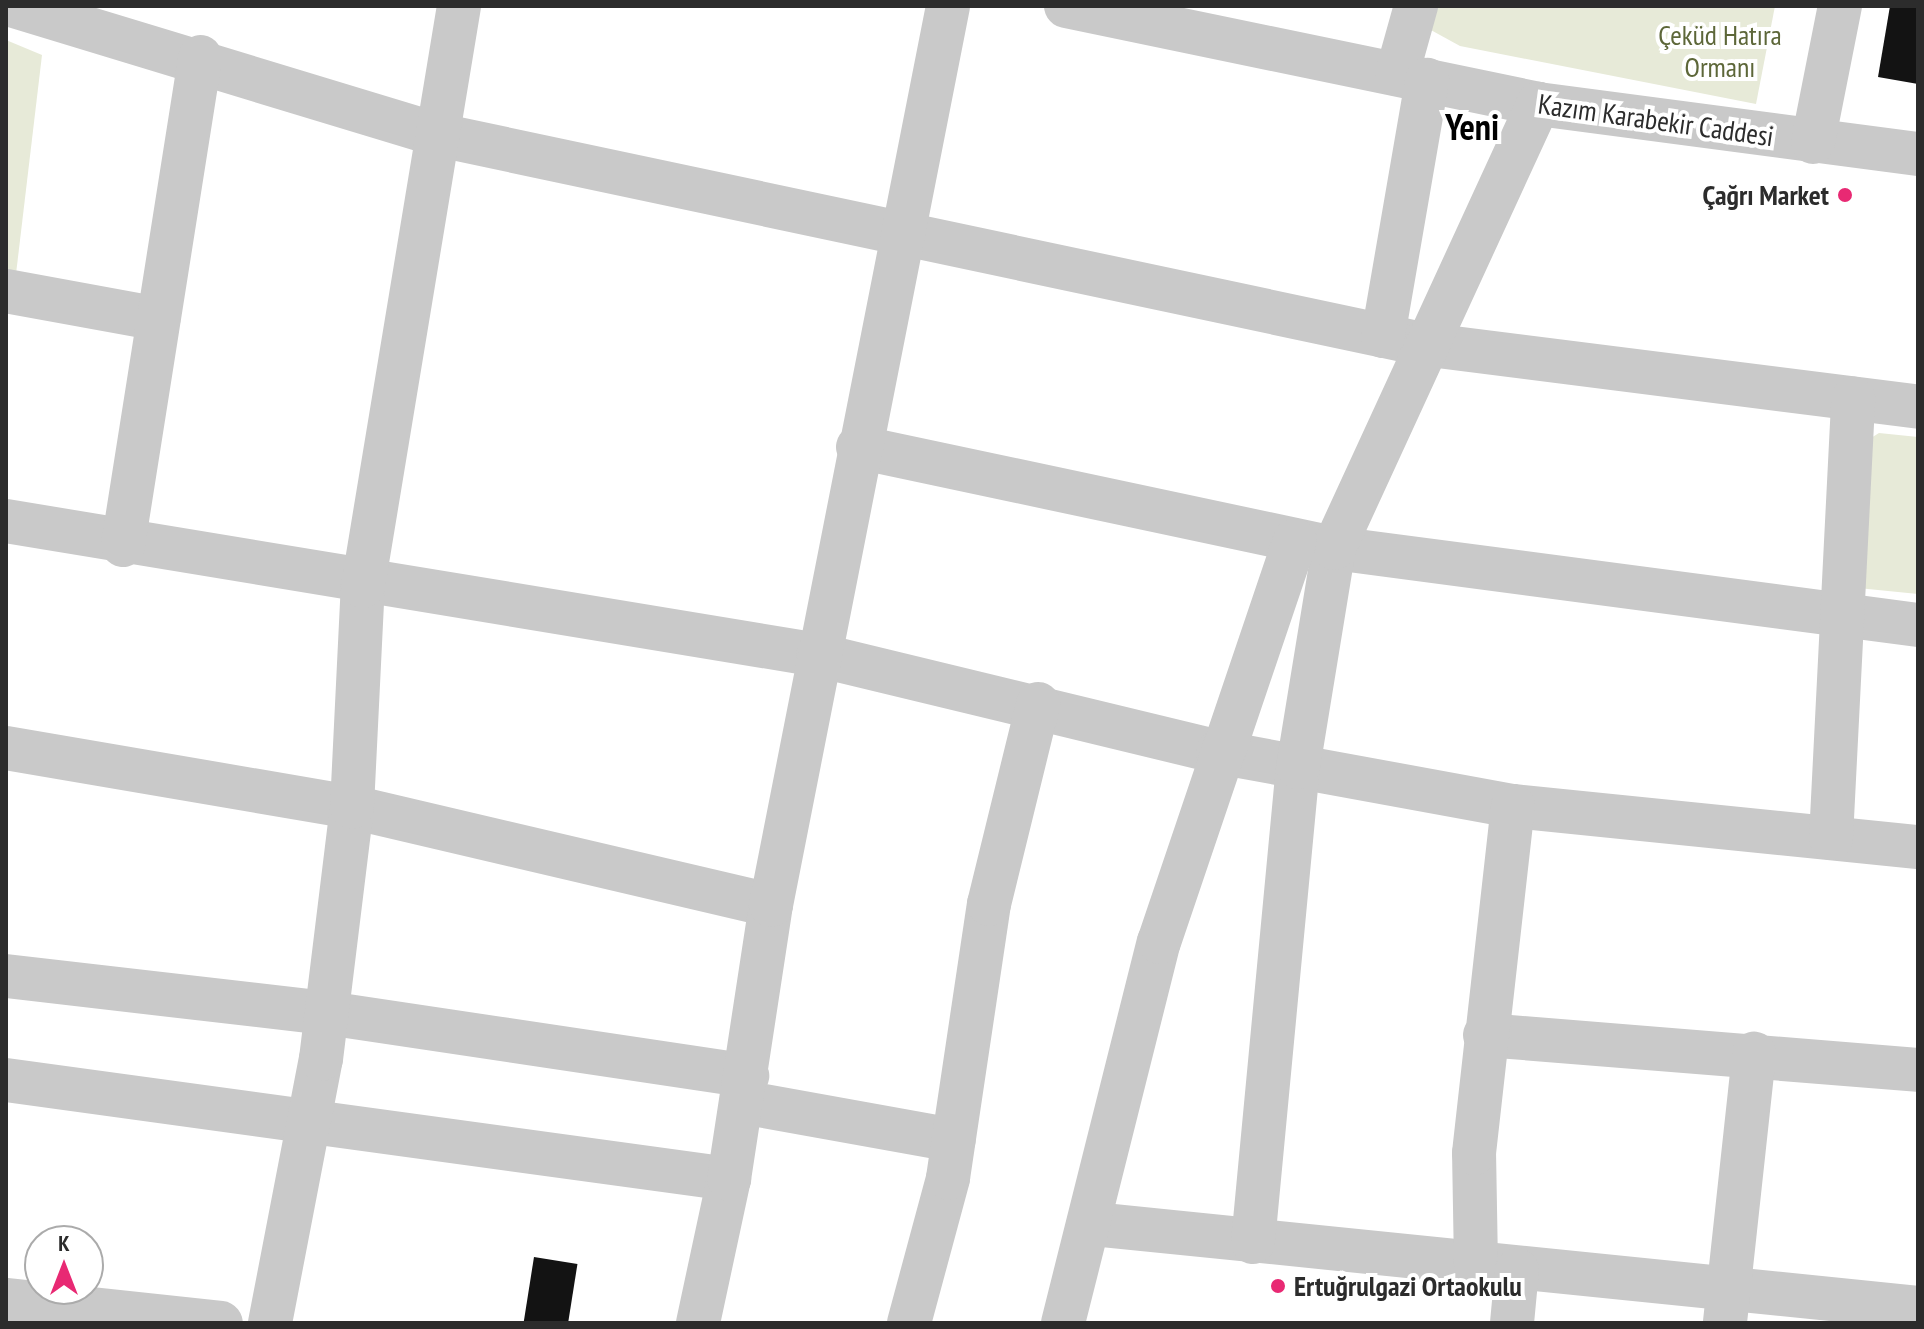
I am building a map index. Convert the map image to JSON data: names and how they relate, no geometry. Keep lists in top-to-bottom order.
{
  "streets": {
    "street": ["Kazım Karabekir Caddesi"]
  },
  "districts": ["Yeni"],
  "parks": ["Çeküd Hatıra Ormanı"],
  "places": ["Çağrı Market", "Ertuğrulgazi Ortaokulu"],
  "north": "top"
}
